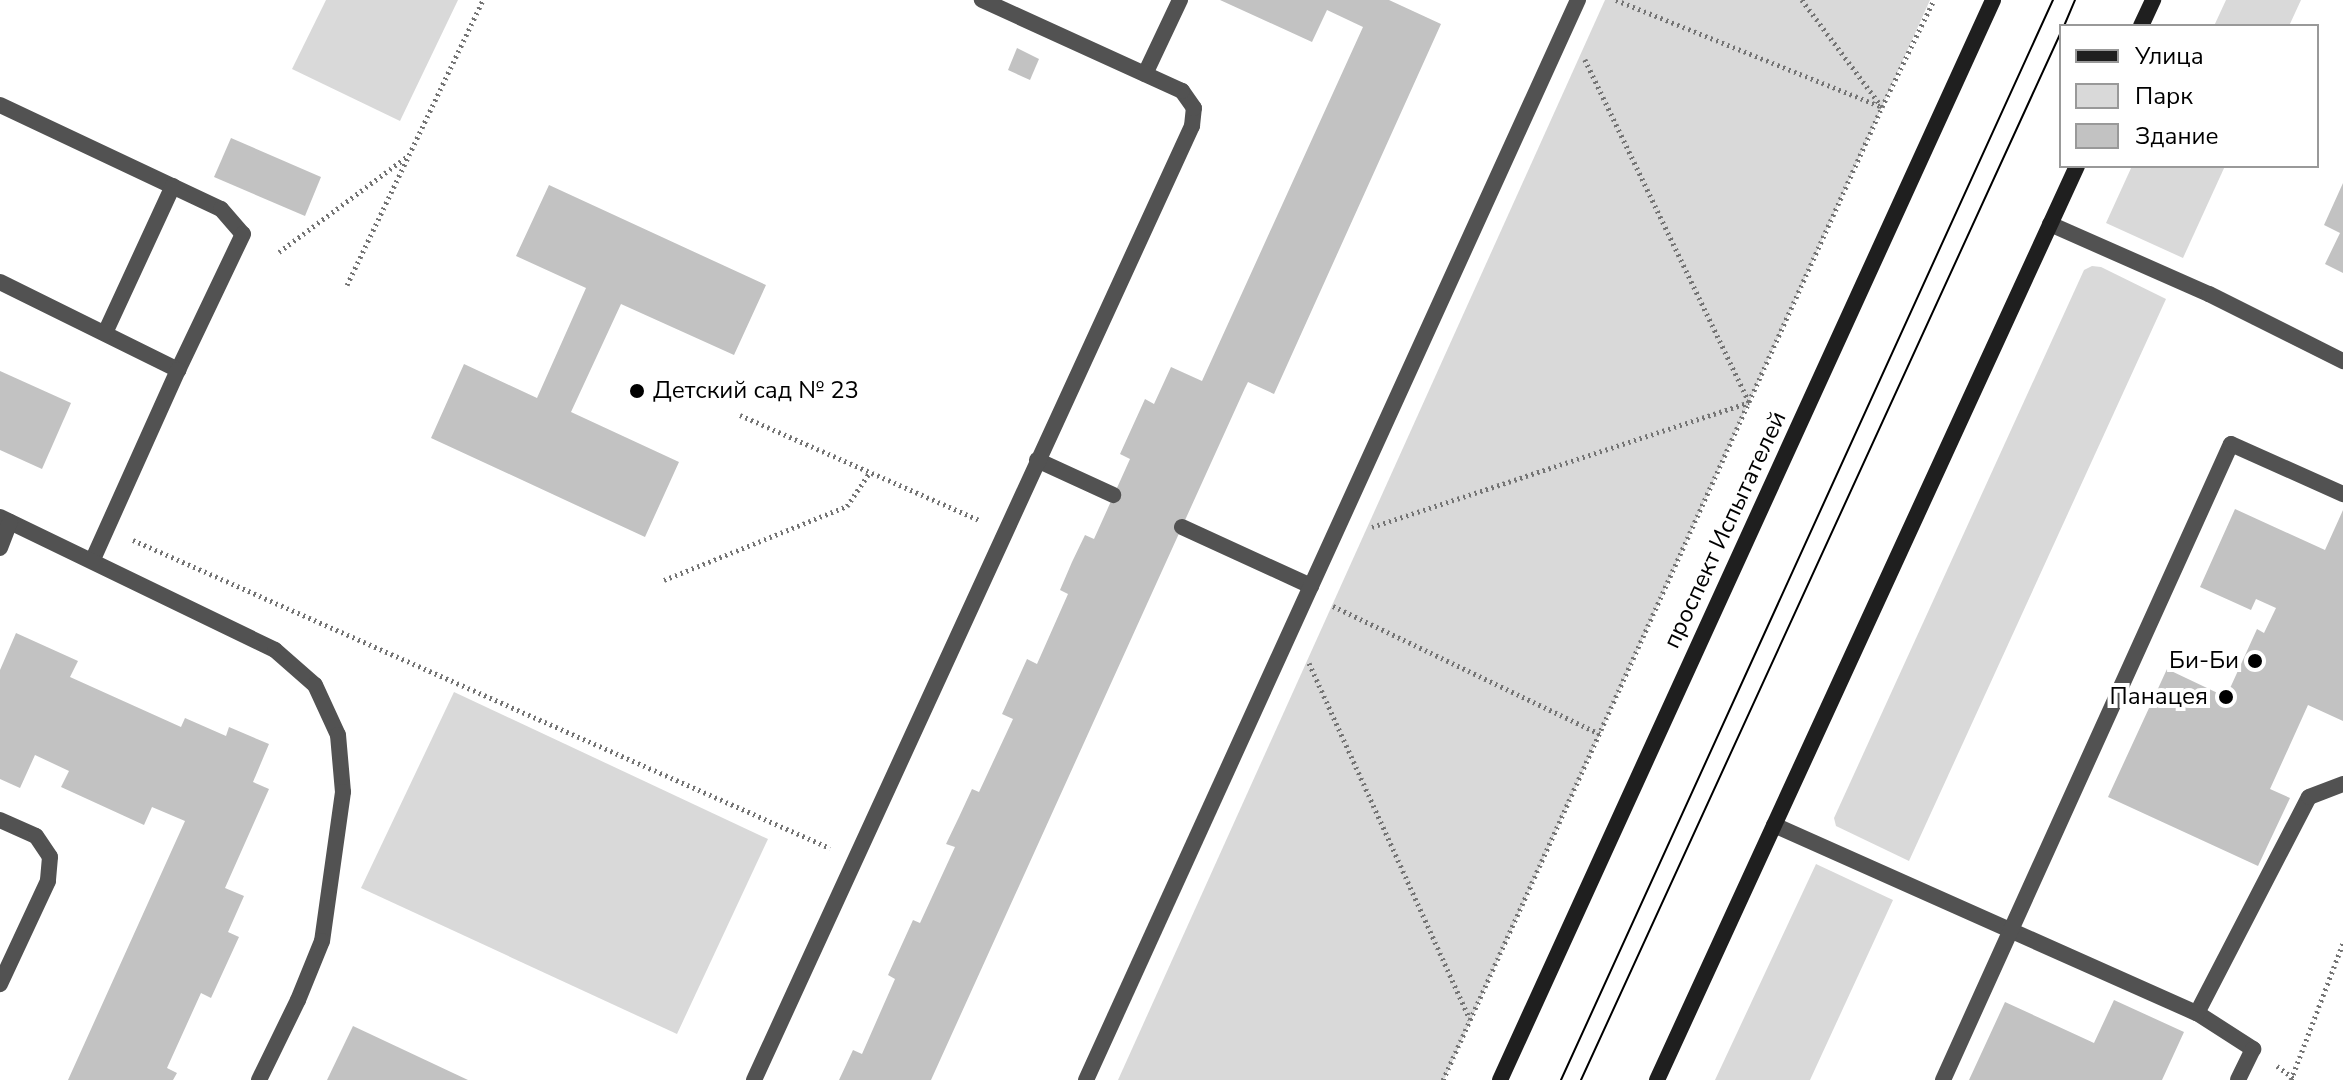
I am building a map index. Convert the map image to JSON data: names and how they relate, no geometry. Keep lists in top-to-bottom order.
{
  "streets": {
    "main road": ["проспект Испытателей"]
  },
  "places": ["Детский сад № 23", "Би-Би", "Панацея"],
  "legend": ["Улица", "Парк", "Здание"]
}
